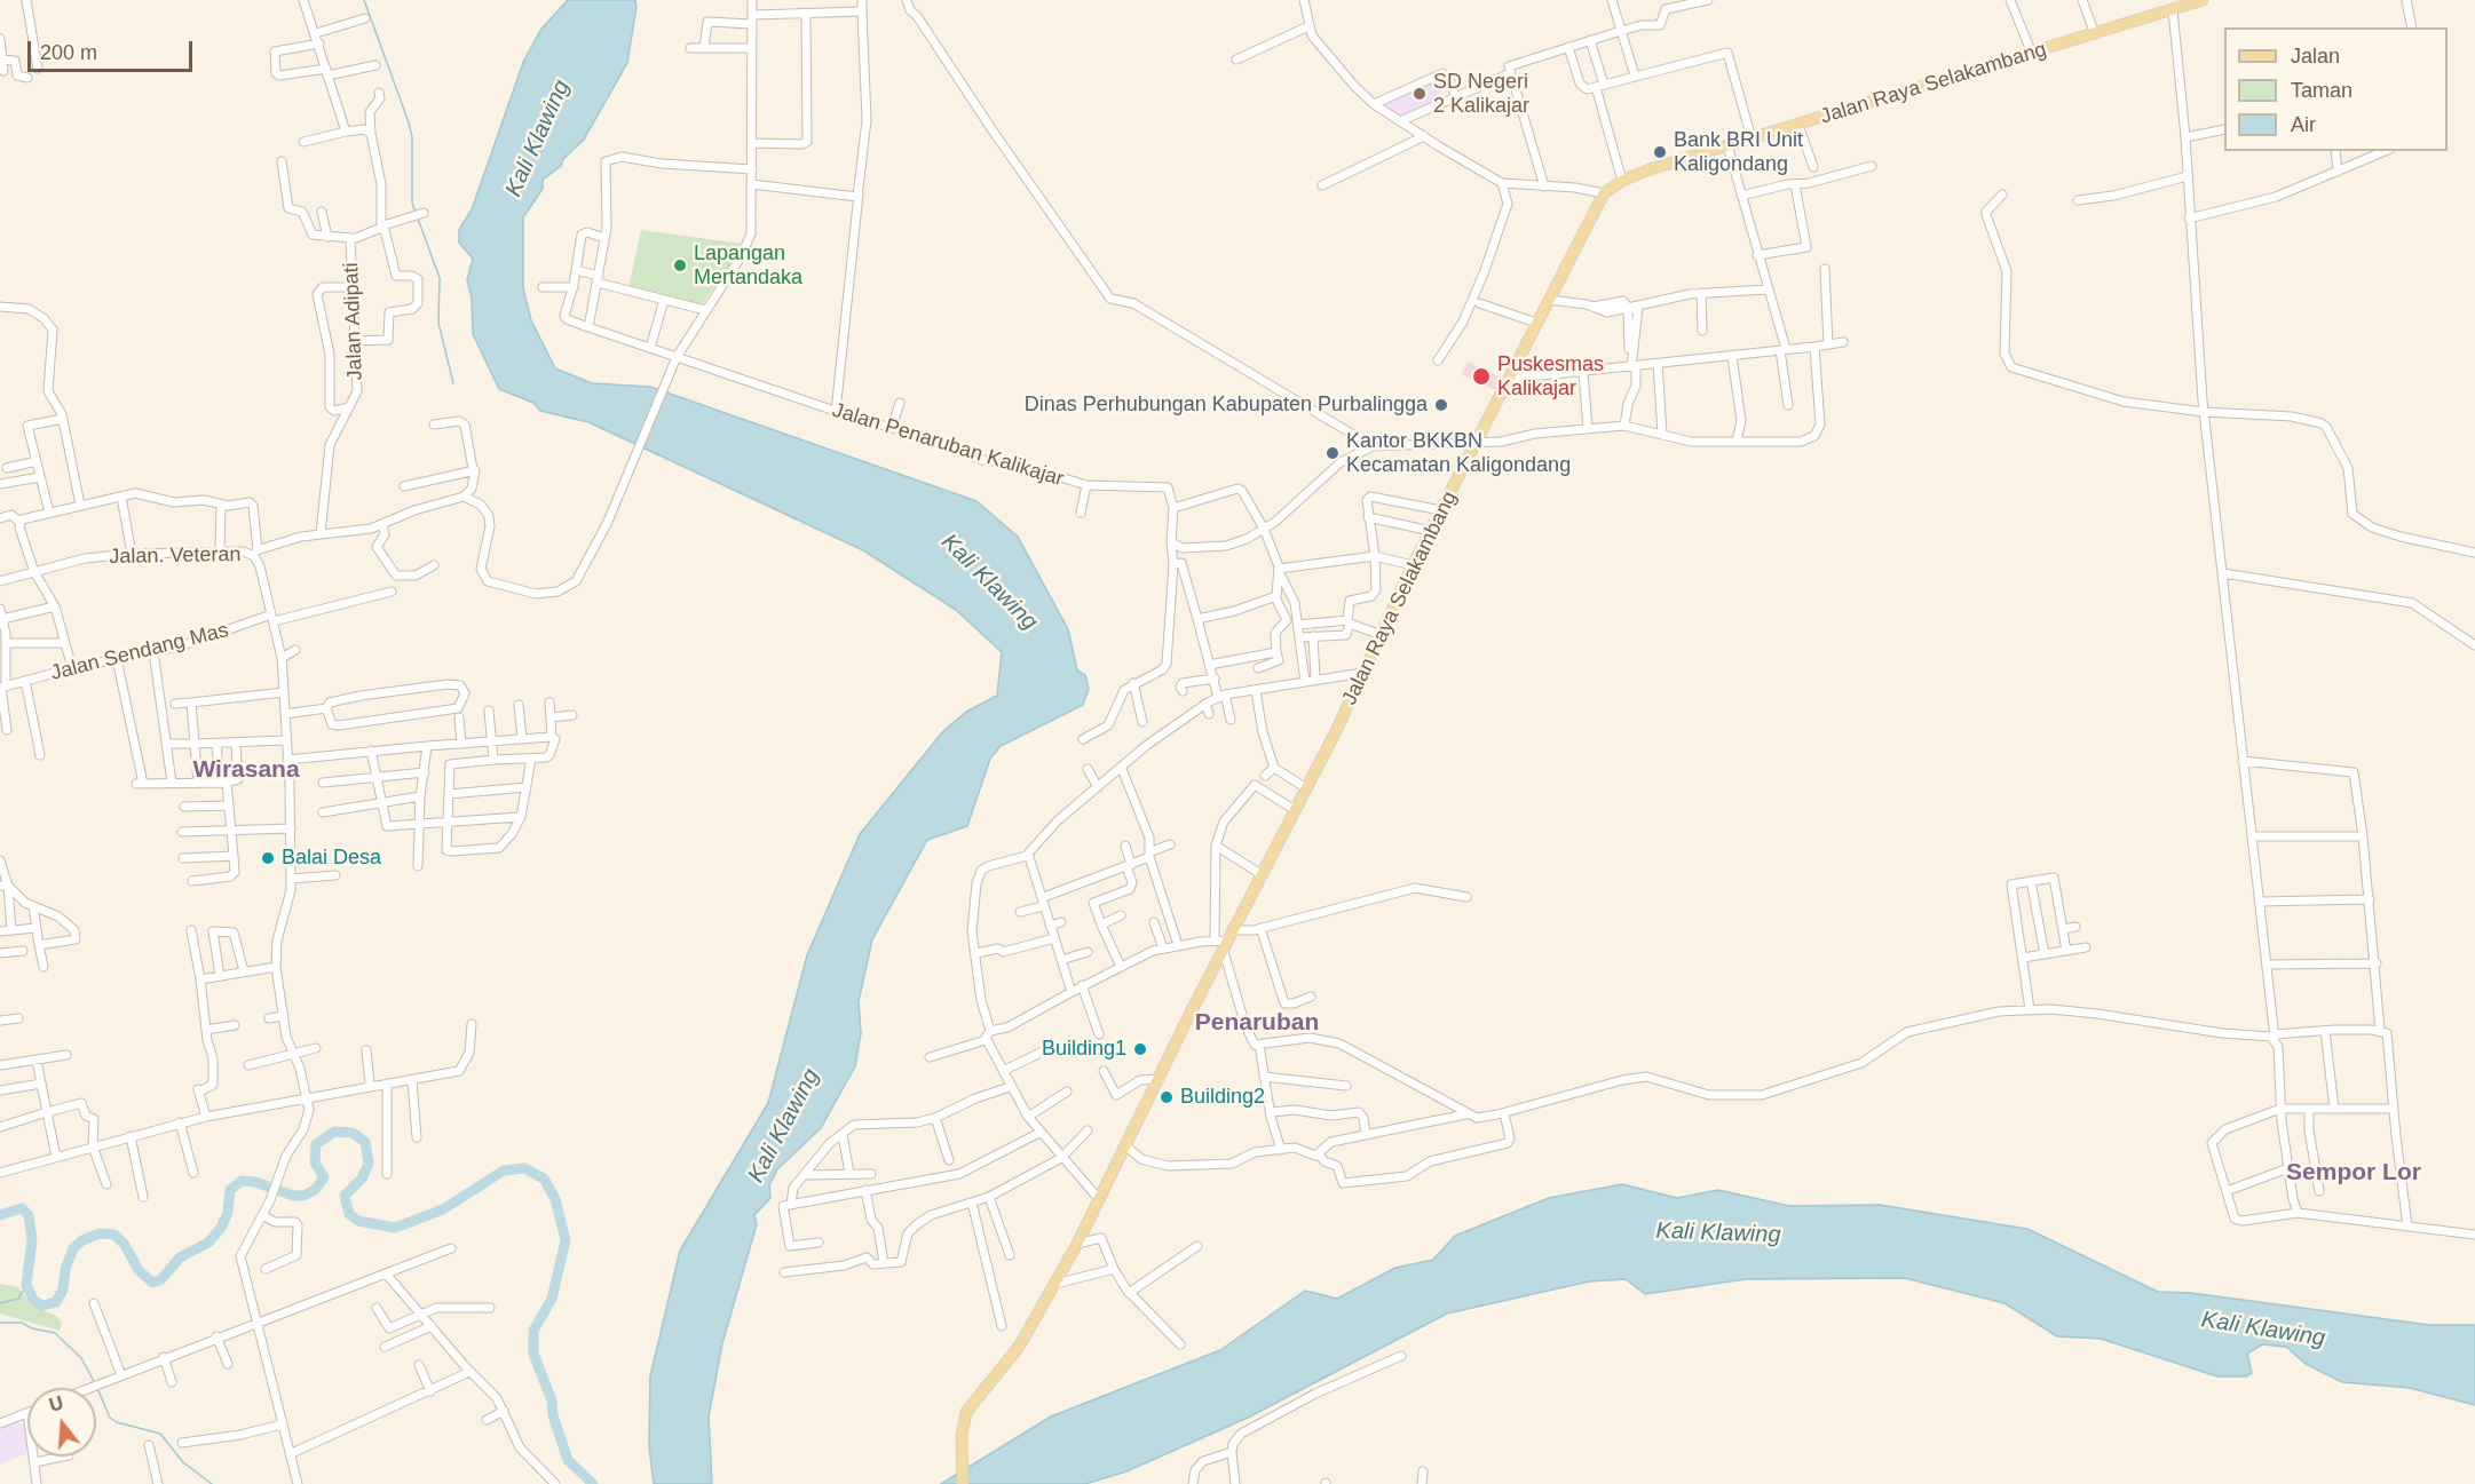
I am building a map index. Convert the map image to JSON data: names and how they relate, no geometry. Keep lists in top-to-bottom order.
{
  "streets": {
    "main road": ["Jalan Raya Selakambang"],
    "street": [
      "Jalan Adipati",
      "Jalan Penaruban Kalikajar",
      "Jalan. Veteran",
      "Jalan Sendang Mas"
    ]
  },
  "crossings": [
    ["Jalan. Veteran", "Jalan Sendang Mas"]
  ],
  "districts": ["Wirasana", "Penaruban", "Sempor Lor"],
  "water": ["Kali Klawing"],
  "places": [
    "SD Negeri 2 Kalikajar",
    "Bank BRI Unit Kaligondang",
    "Lapangan Mertandaka",
    "Puskesmas Kalikajar",
    "Dinas Perhubungan Kabupaten Purbalingga",
    "Kantor BKKBN Kecamatan Kaligondang",
    "Balai Desa",
    "Building1",
    "Building2"
  ],
  "legend": ["Jalan", "Taman", "Air"],
  "scale_bar": "200 m",
  "north": "top"
}
